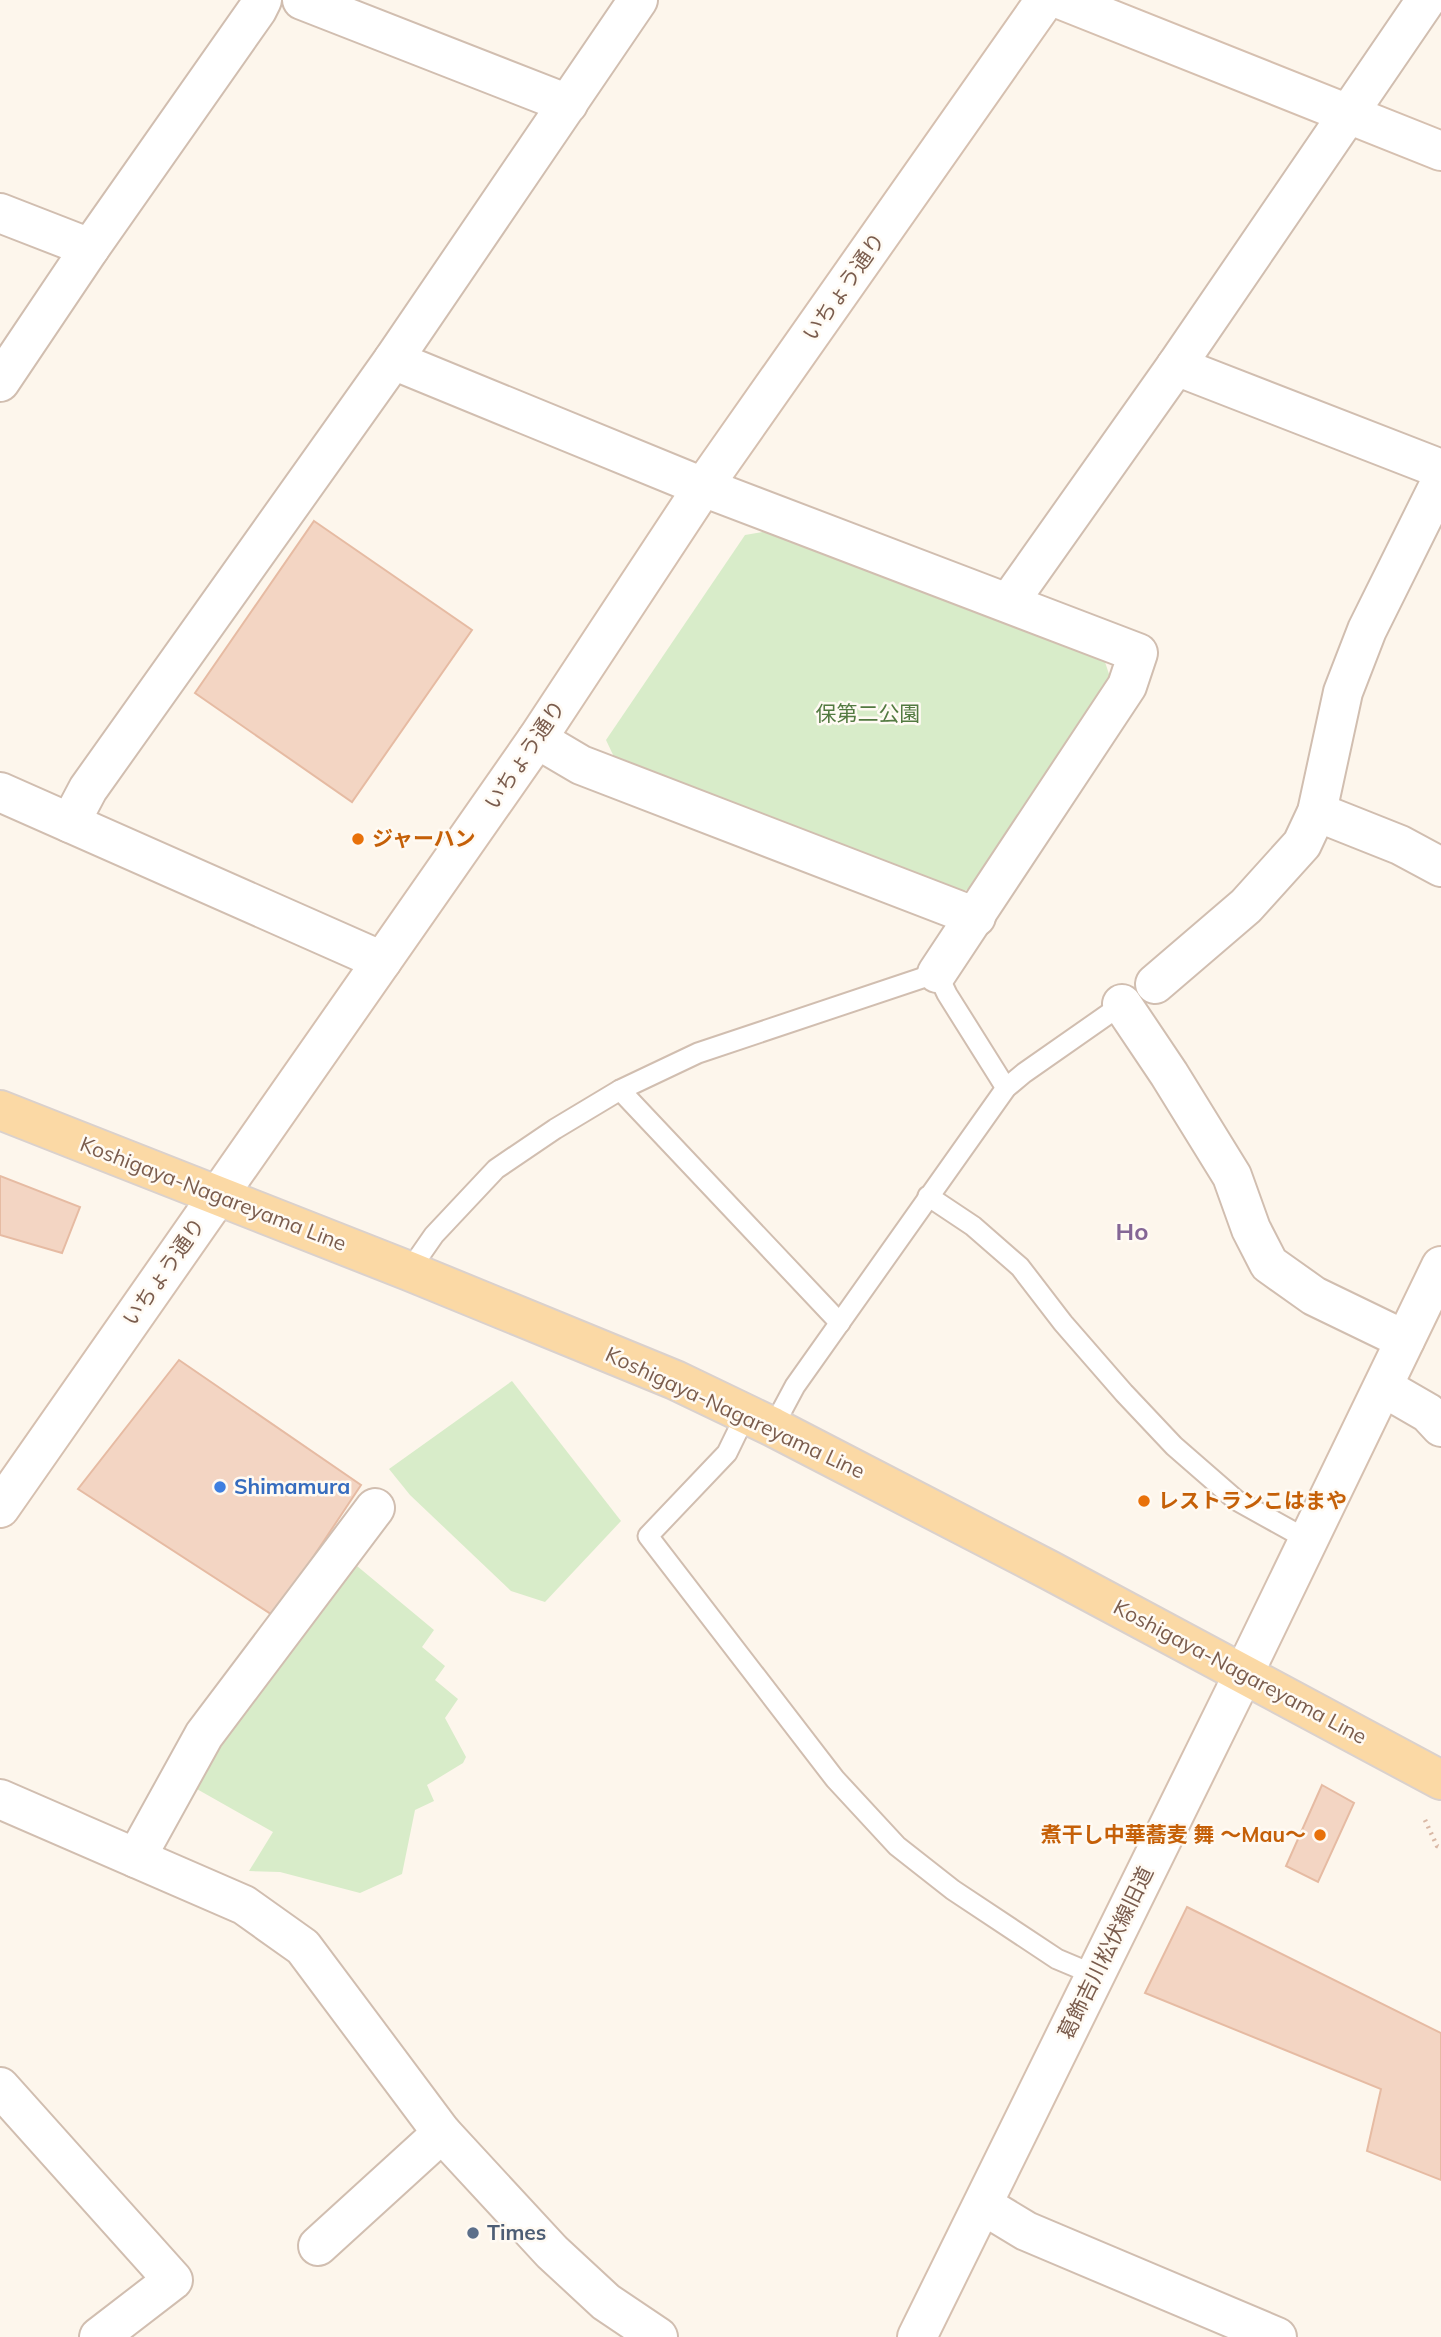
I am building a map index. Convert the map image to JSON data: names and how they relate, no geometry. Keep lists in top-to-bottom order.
{
  "streets": {
    "main road": ["Koshigaya-Nagareyama Line"],
    "street": ["いちょう通り", "葛飾吉川松伏線旧道"]
  },
  "crossings": [
    ["いちょう通り", "Koshigaya-Nagareyama Line"],
    ["Koshigaya-Nagareyama Line", "葛飾吉川松伏線旧道"]
  ],
  "districts": ["Ho"],
  "parks": ["保第二公園"],
  "places": [
    "ジャーハン",
    "Shimamura",
    "レストランこはまや",
    "煮干し中華蕎麦 舞 〜Mau〜",
    "Times"
  ]
}
